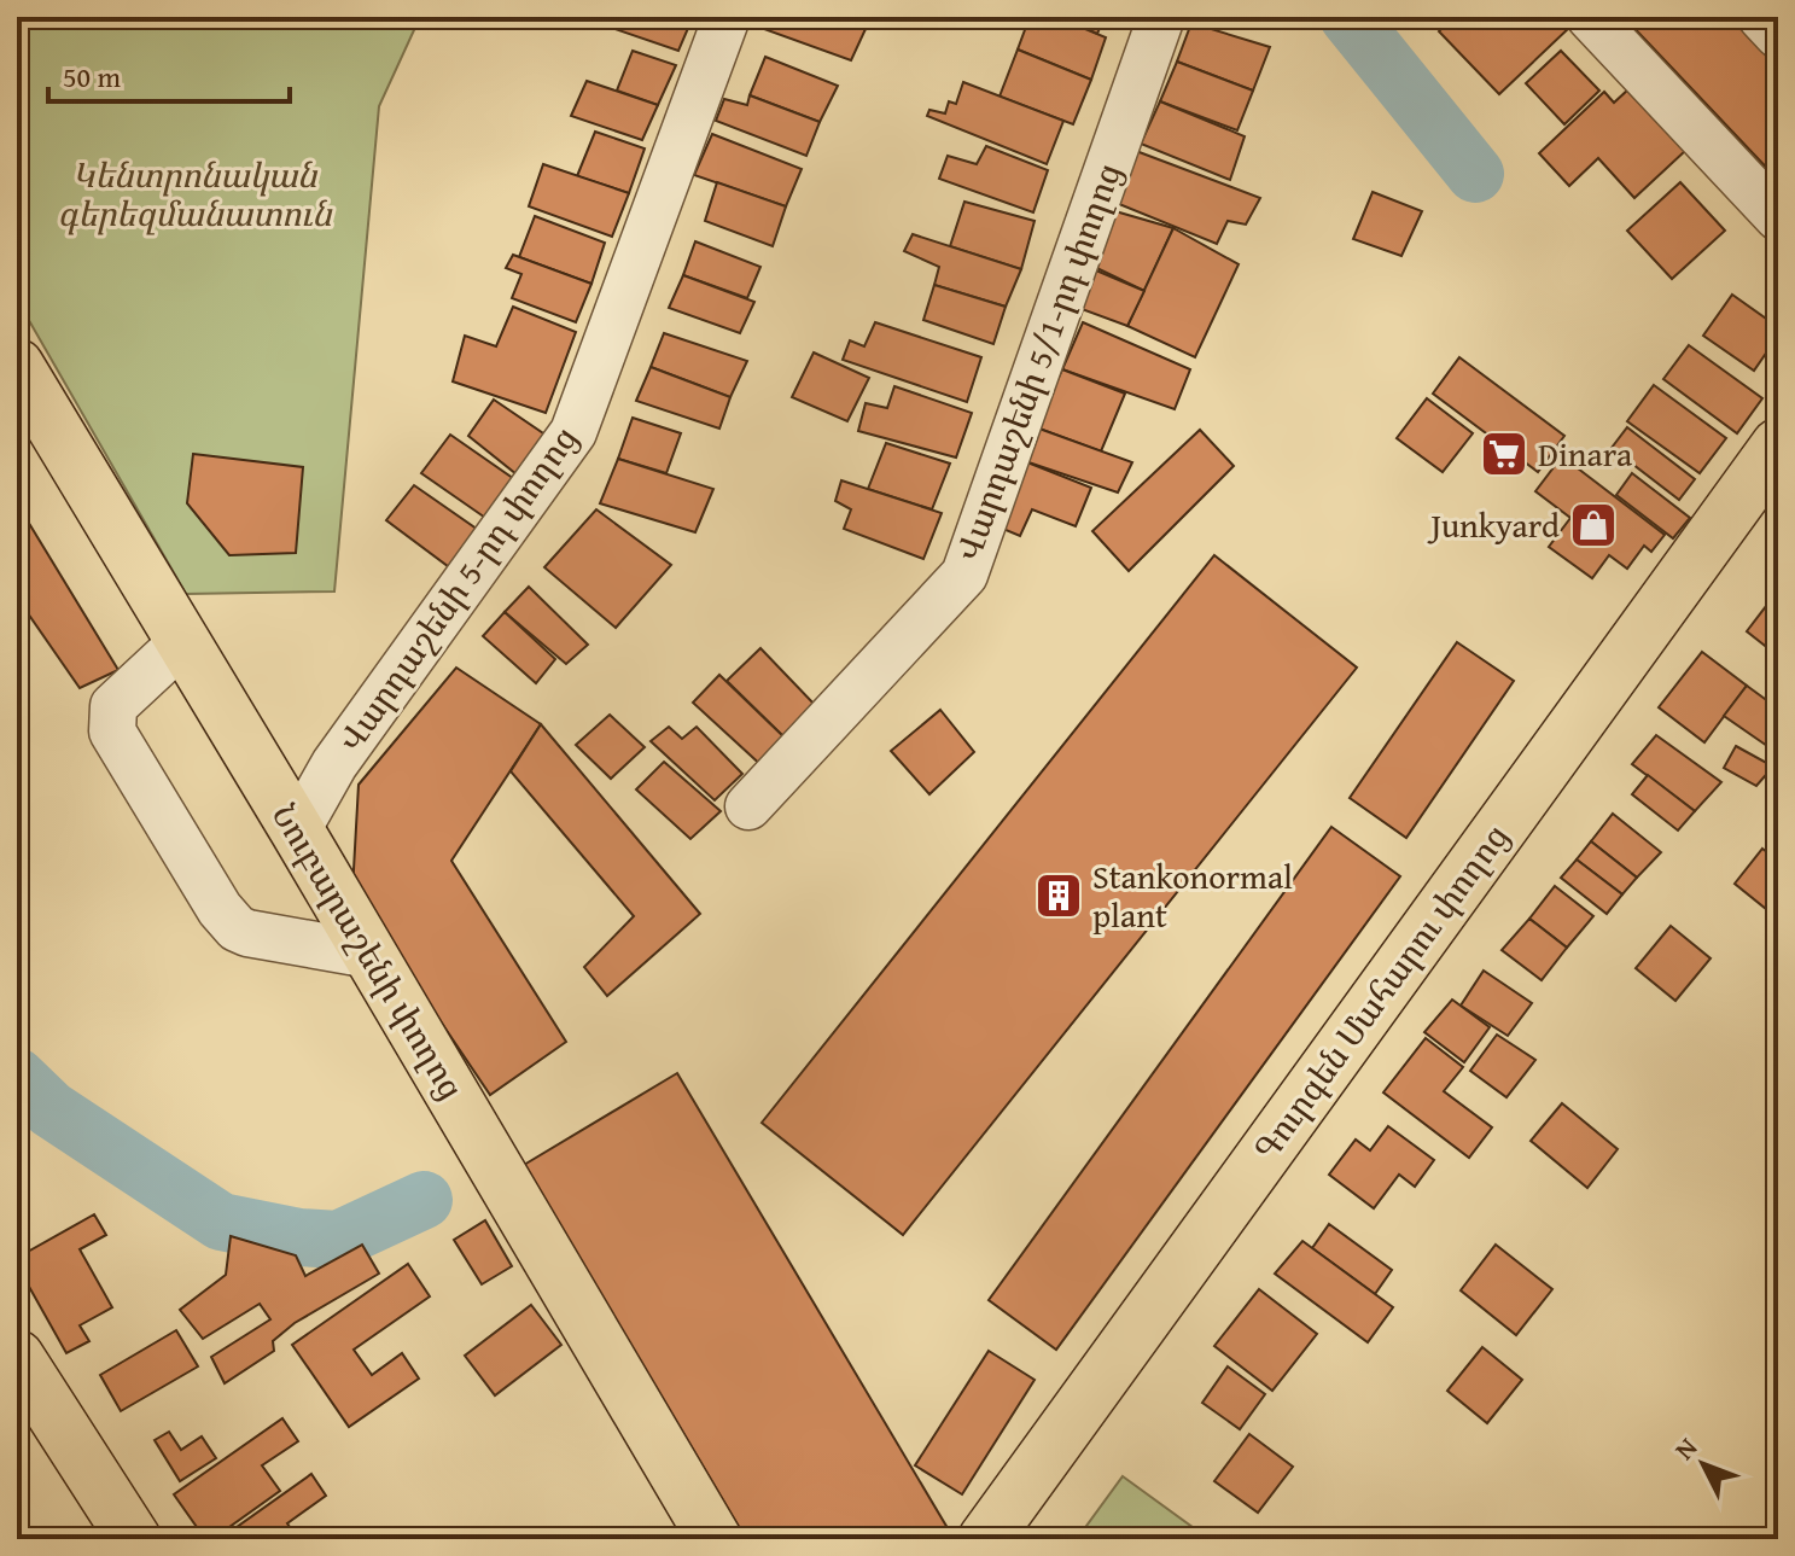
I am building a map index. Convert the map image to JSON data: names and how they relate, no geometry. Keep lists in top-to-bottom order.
{
  "streets": {
    "main road": ["Նուբարաշենի փողոց", "Գուրգեն Մահարու փողոց"],
    "street": ["Վարդաշենի 5/1-րդ փողոց", "Վարդաշենի 5-րդ փողոց"]
  },
  "crossings": [
    ["Վարդաշենի 5-րդ փողոց", "Նուբարաշենի փողոց"]
  ],
  "parks": ["Կենտրոնական գերեզմանատուն"],
  "places": {
    "supermarket": ["Dinara"],
    "shop": ["Junkyard"],
    "building": ["Stankonormal plant"]
  },
  "scale_bar": "50 m",
  "north": "top left"
}
